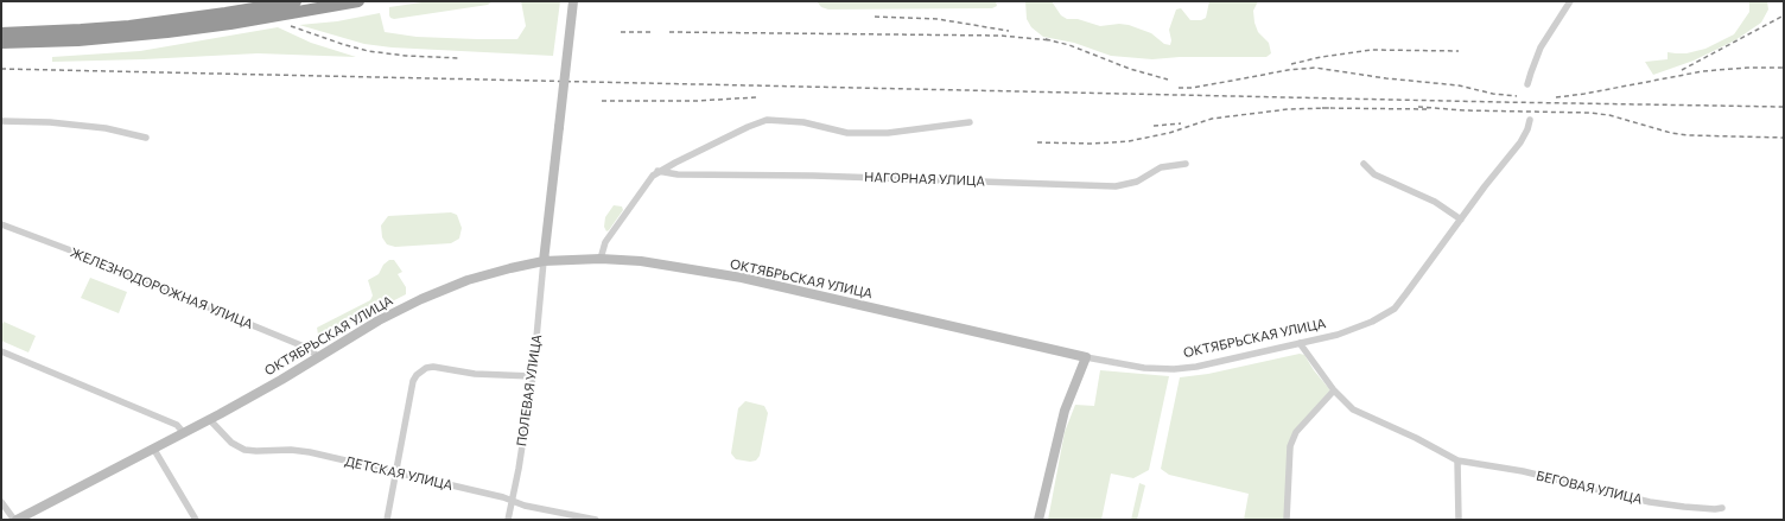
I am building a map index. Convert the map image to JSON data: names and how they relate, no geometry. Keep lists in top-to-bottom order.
{
  "streets": {
    "street": [
      "НАГОРНАЯ УЛИЦА",
      "ОКТЯБРЬСКАЯ УЛИЦА",
      "ЖЕЛЕЗНОДОРОЖНАЯ УЛИЦА",
      "ПОЛЕВАЯ УЛИЦА",
      "ДЕТСКАЯ УЛИЦА",
      "БЕГОВАЯ УЛИЦА"
    ]
  },
  "crossings": [
    ["ОКТЯБРЬСКАЯ УЛИЦА", "ЖЕЛЕЗНОДОРОЖНАЯ УЛИЦА"],
    ["ОКТЯБРЬСКАЯ УЛИЦА", "ПОЛЕВАЯ УЛИЦА"],
    ["ОКТЯБРЬСКАЯ УЛИЦА", "ДЕТСКАЯ УЛИЦА"],
    ["ОКТЯБРЬСКАЯ УЛИЦА", "БЕГОВАЯ УЛИЦА"],
    ["ПОЛЕВАЯ УЛИЦА", "ДЕТСКАЯ УЛИЦА"]
  ]
}
